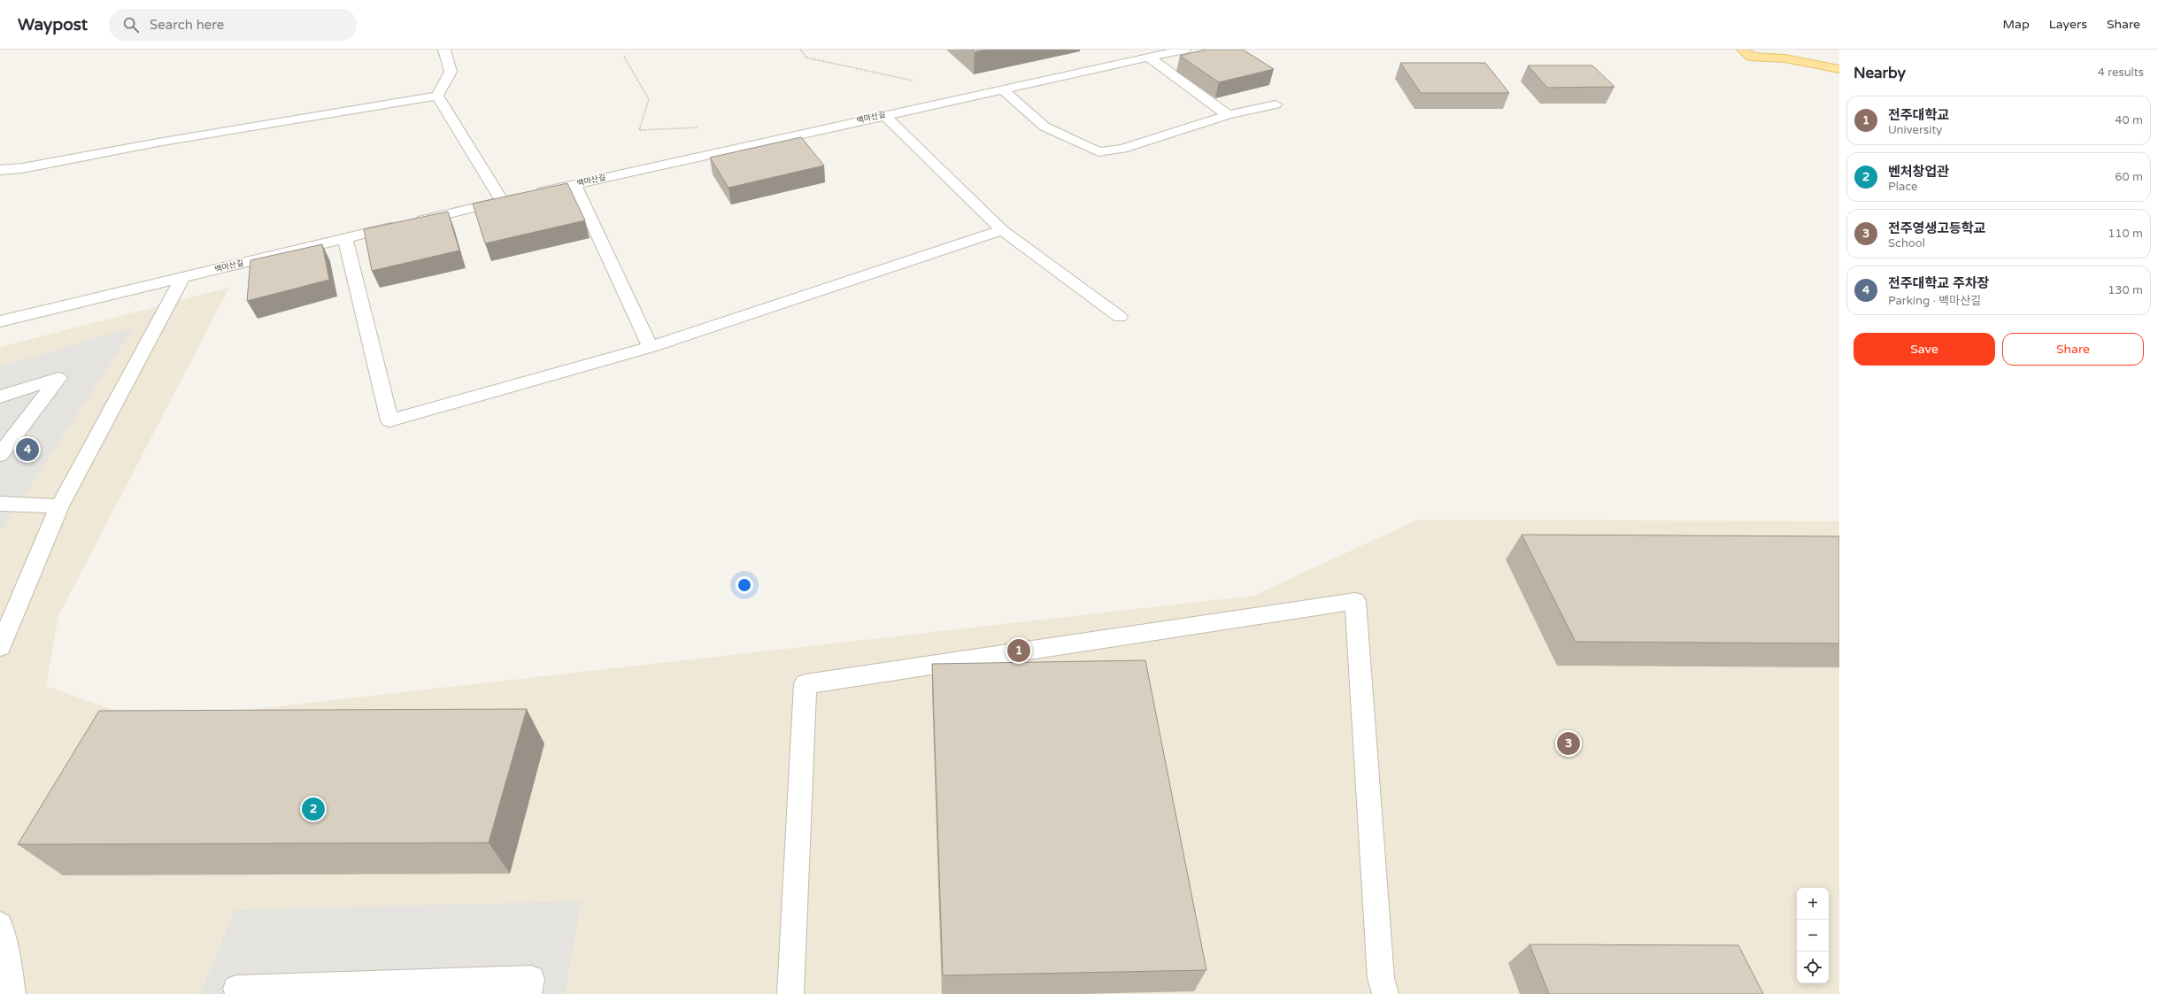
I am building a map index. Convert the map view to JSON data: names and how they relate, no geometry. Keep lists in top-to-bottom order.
{
  "streets": {
    "street": ["백마산길"]
  },
  "page": {
    "header": "Waypost",
    "search": "Search here",
    "nav": ["Map", "Layers", "Share"],
    "heading": ["Nearby", "4 results"],
    "list": [
      {
        "mark": "1",
        "name": "전주대학교",
        "note": "University",
        "value": "40 m"
      },
      {
        "mark": "2",
        "name": "벤처창업관",
        "note": "Place",
        "value": "60 m"
      },
      {
        "mark": "3",
        "name": "전주영생고등학교",
        "note": "School",
        "value": "110 m"
      },
      {
        "mark": "4",
        "name": "전주대학교 주차장",
        "note": "Parking · 백마산길",
        "value": "130 m"
      }
    ],
    "buttons": ["Save", "Share"],
    "pins": [
      "4",
      "1",
      "3",
      "2"
    ],
    "map_buttons": ["+", "−"]
  }
}
